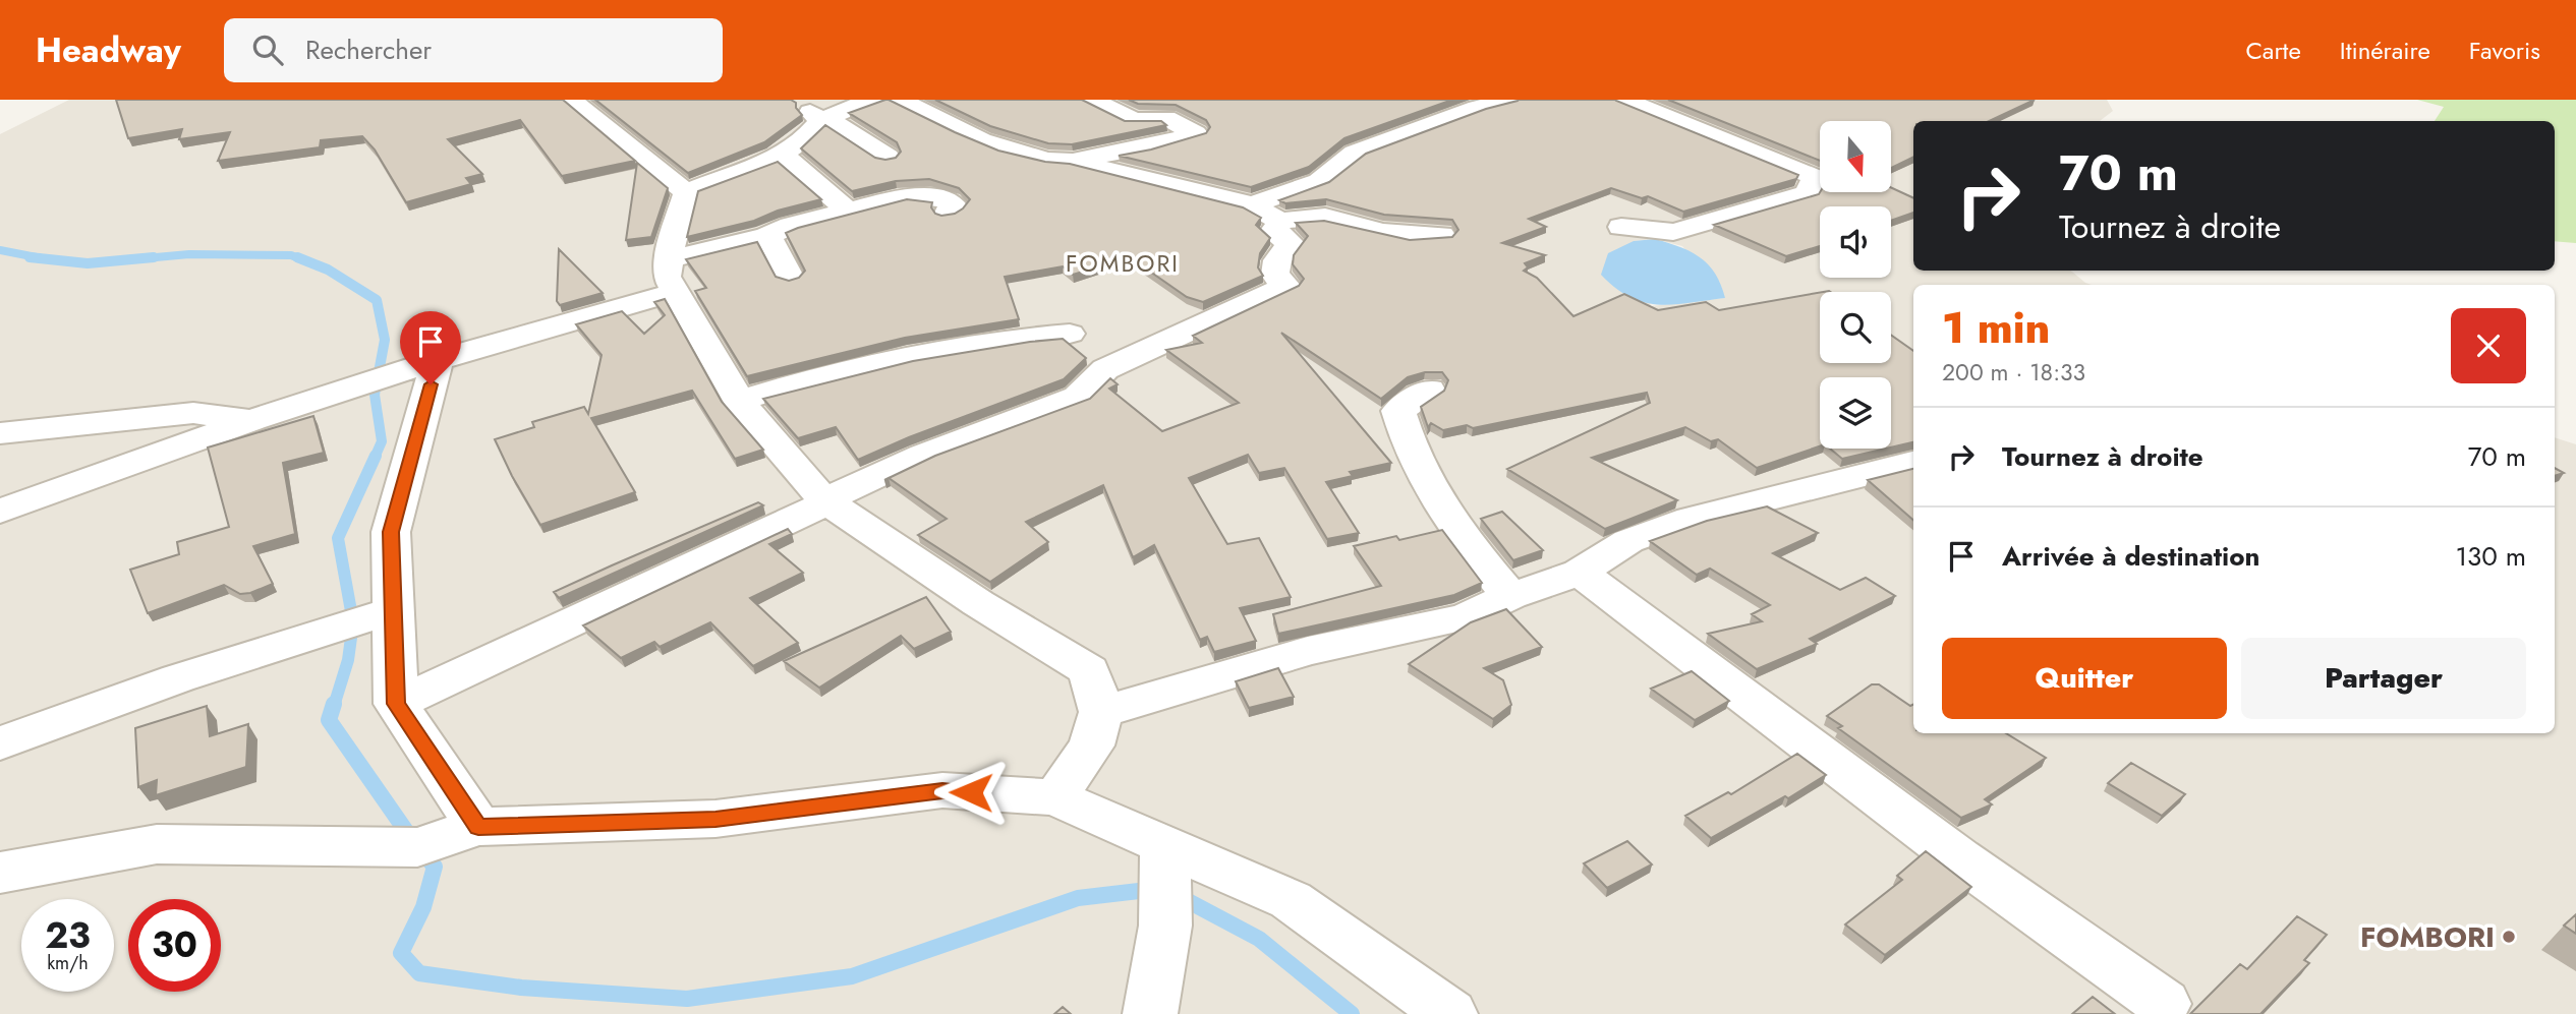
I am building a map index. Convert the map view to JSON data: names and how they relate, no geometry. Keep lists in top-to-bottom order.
{
  "districts": ["FOMBORI"],
  "places": ["FOMBORI"],
  "north": "bottom",
  "page": {
    "header": "Headway",
    "search": "Rechercher",
    "nav": ["Carte", "Itinéraire", "Favoris"],
    "turn": ["70 m", "Tournez à droite"],
    "heading": ["1 min", "200 m · 18:33"],
    "list": [
      {
        "name": "Tournez à droite",
        "value": "70 m"
      },
      {
        "name": "Arrivée à destination",
        "value": "130 m"
      }
    ],
    "buttons": ["Quitter", "Partager"],
    "speed": "23 km/h",
    "limit": "30"
  }
}
